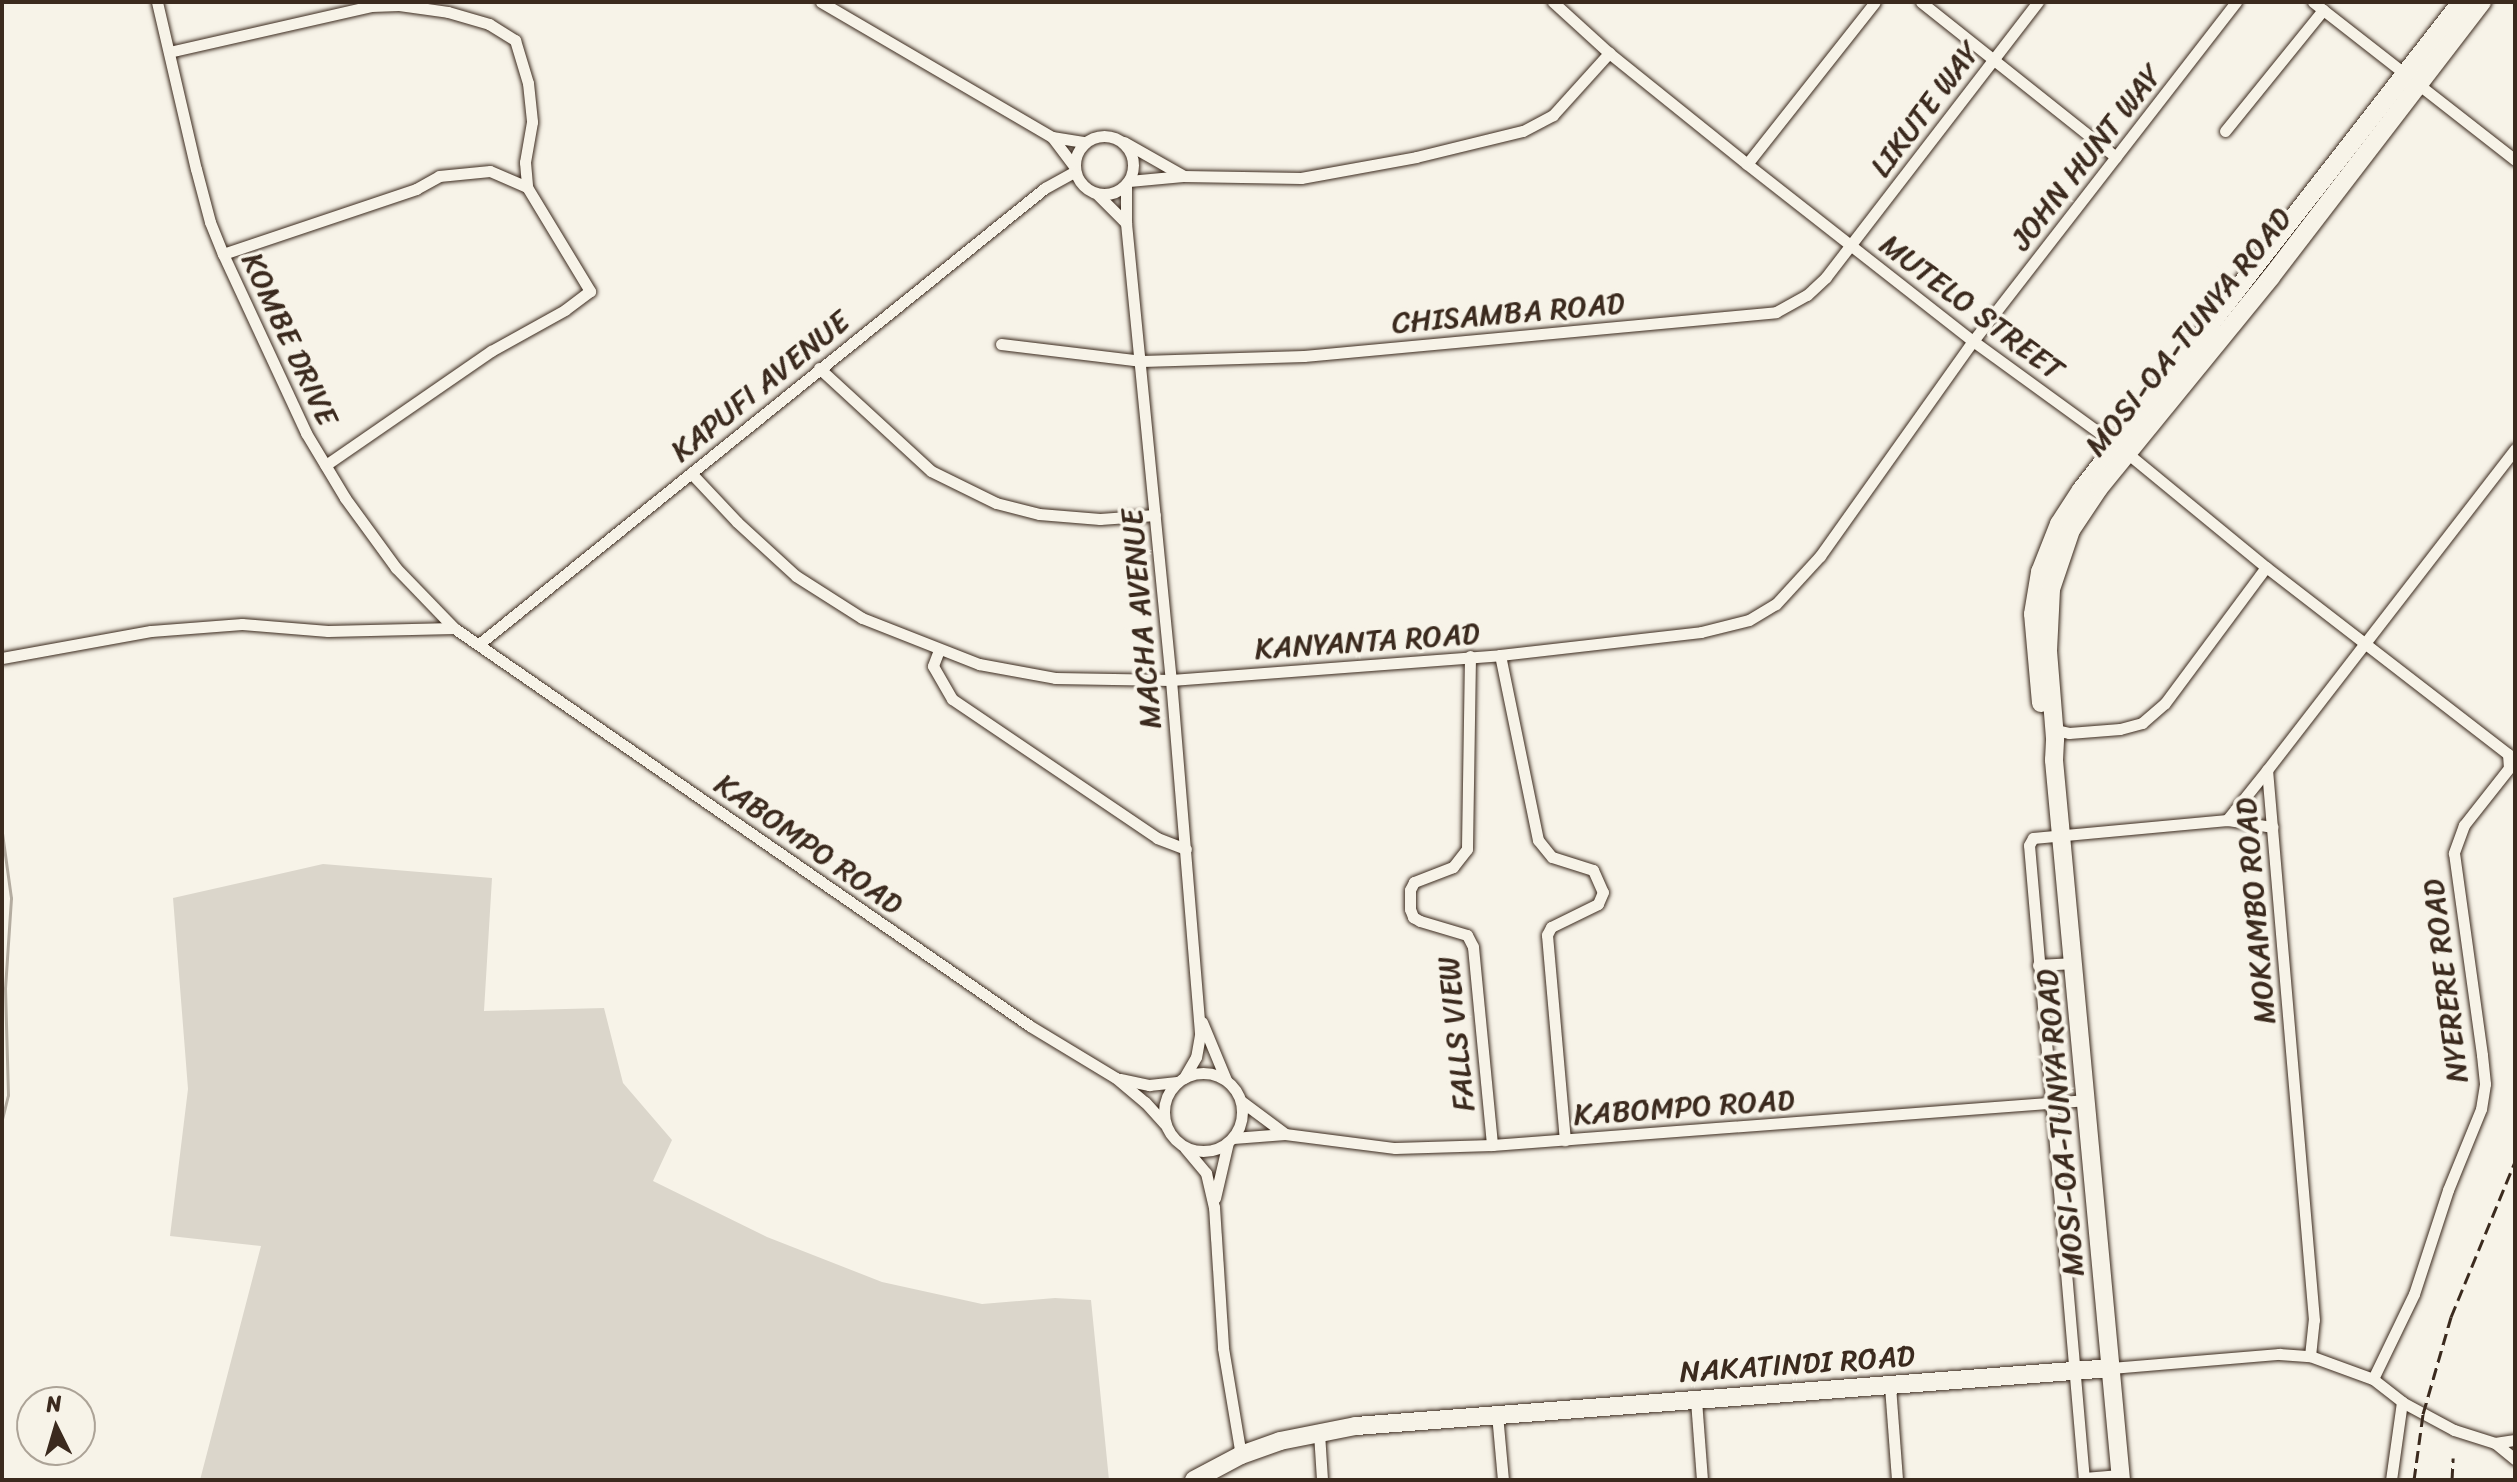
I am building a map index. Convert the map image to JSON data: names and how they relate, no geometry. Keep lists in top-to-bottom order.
{
  "streets": {
    "highway": ["MOSI-OA-TUNYA ROAD", "NAKATINDI ROAD"],
    "street": [
      "LIKUTE WAY",
      "JOHN HUNT WAY",
      "MUTELO STREET",
      "CHISAMBA ROAD",
      "KOMBE DRIVE",
      "KAPUFI AVENUE",
      "MACHA AVENUE",
      "KANYANTA ROAD",
      "KABOMPO ROAD",
      "MOKAMBO ROAD",
      "NYERERE ROAD",
      "FALLS VIEW"
    ]
  },
  "crossings": [
    ["LIKUTE WAY", "MUTELO STREET"],
    ["LIKUTE WAY", "CHISAMBA ROAD"],
    ["JOHN HUNT WAY", "MUTELO STREET"],
    ["JOHN HUNT WAY", "KANYANTA ROAD"],
    ["MUTELO STREET", "CHISAMBA ROAD"],
    ["MUTELO STREET", "MOSI-OA-TUNYA ROAD"],
    ["MUTELO STREET", "KANYANTA ROAD"],
    ["MUTELO STREET", "MOKAMBO ROAD"],
    ["MUTELO STREET", "NYERERE ROAD"],
    ["CHISAMBA ROAD", "MACHA AVENUE"],
    ["MOSI-OA-TUNYA ROAD", "KABOMPO ROAD"],
    ["MOSI-OA-TUNYA ROAD", "NAKATINDI ROAD"],
    ["KOMBE DRIVE", "KAPUFI AVENUE"],
    ["KOMBE DRIVE", "KABOMPO ROAD"],
    ["KAPUFI AVENUE", "MACHA AVENUE"],
    ["KAPUFI AVENUE", "KANYANTA ROAD"],
    ["KAPUFI AVENUE", "KABOMPO ROAD"],
    ["MACHA AVENUE", "KANYANTA ROAD"],
    ["MACHA AVENUE", "KABOMPO ROAD"],
    ["KANYANTA ROAD", "FALLS VIEW"],
    ["KABOMPO ROAD", "FALLS VIEW"],
    ["MOKAMBO ROAD", "NYERERE ROAD"],
    ["MOKAMBO ROAD", "NAKATINDI ROAD"],
    ["NYERERE ROAD", "NAKATINDI ROAD"]
  ],
  "north": "top"
}
